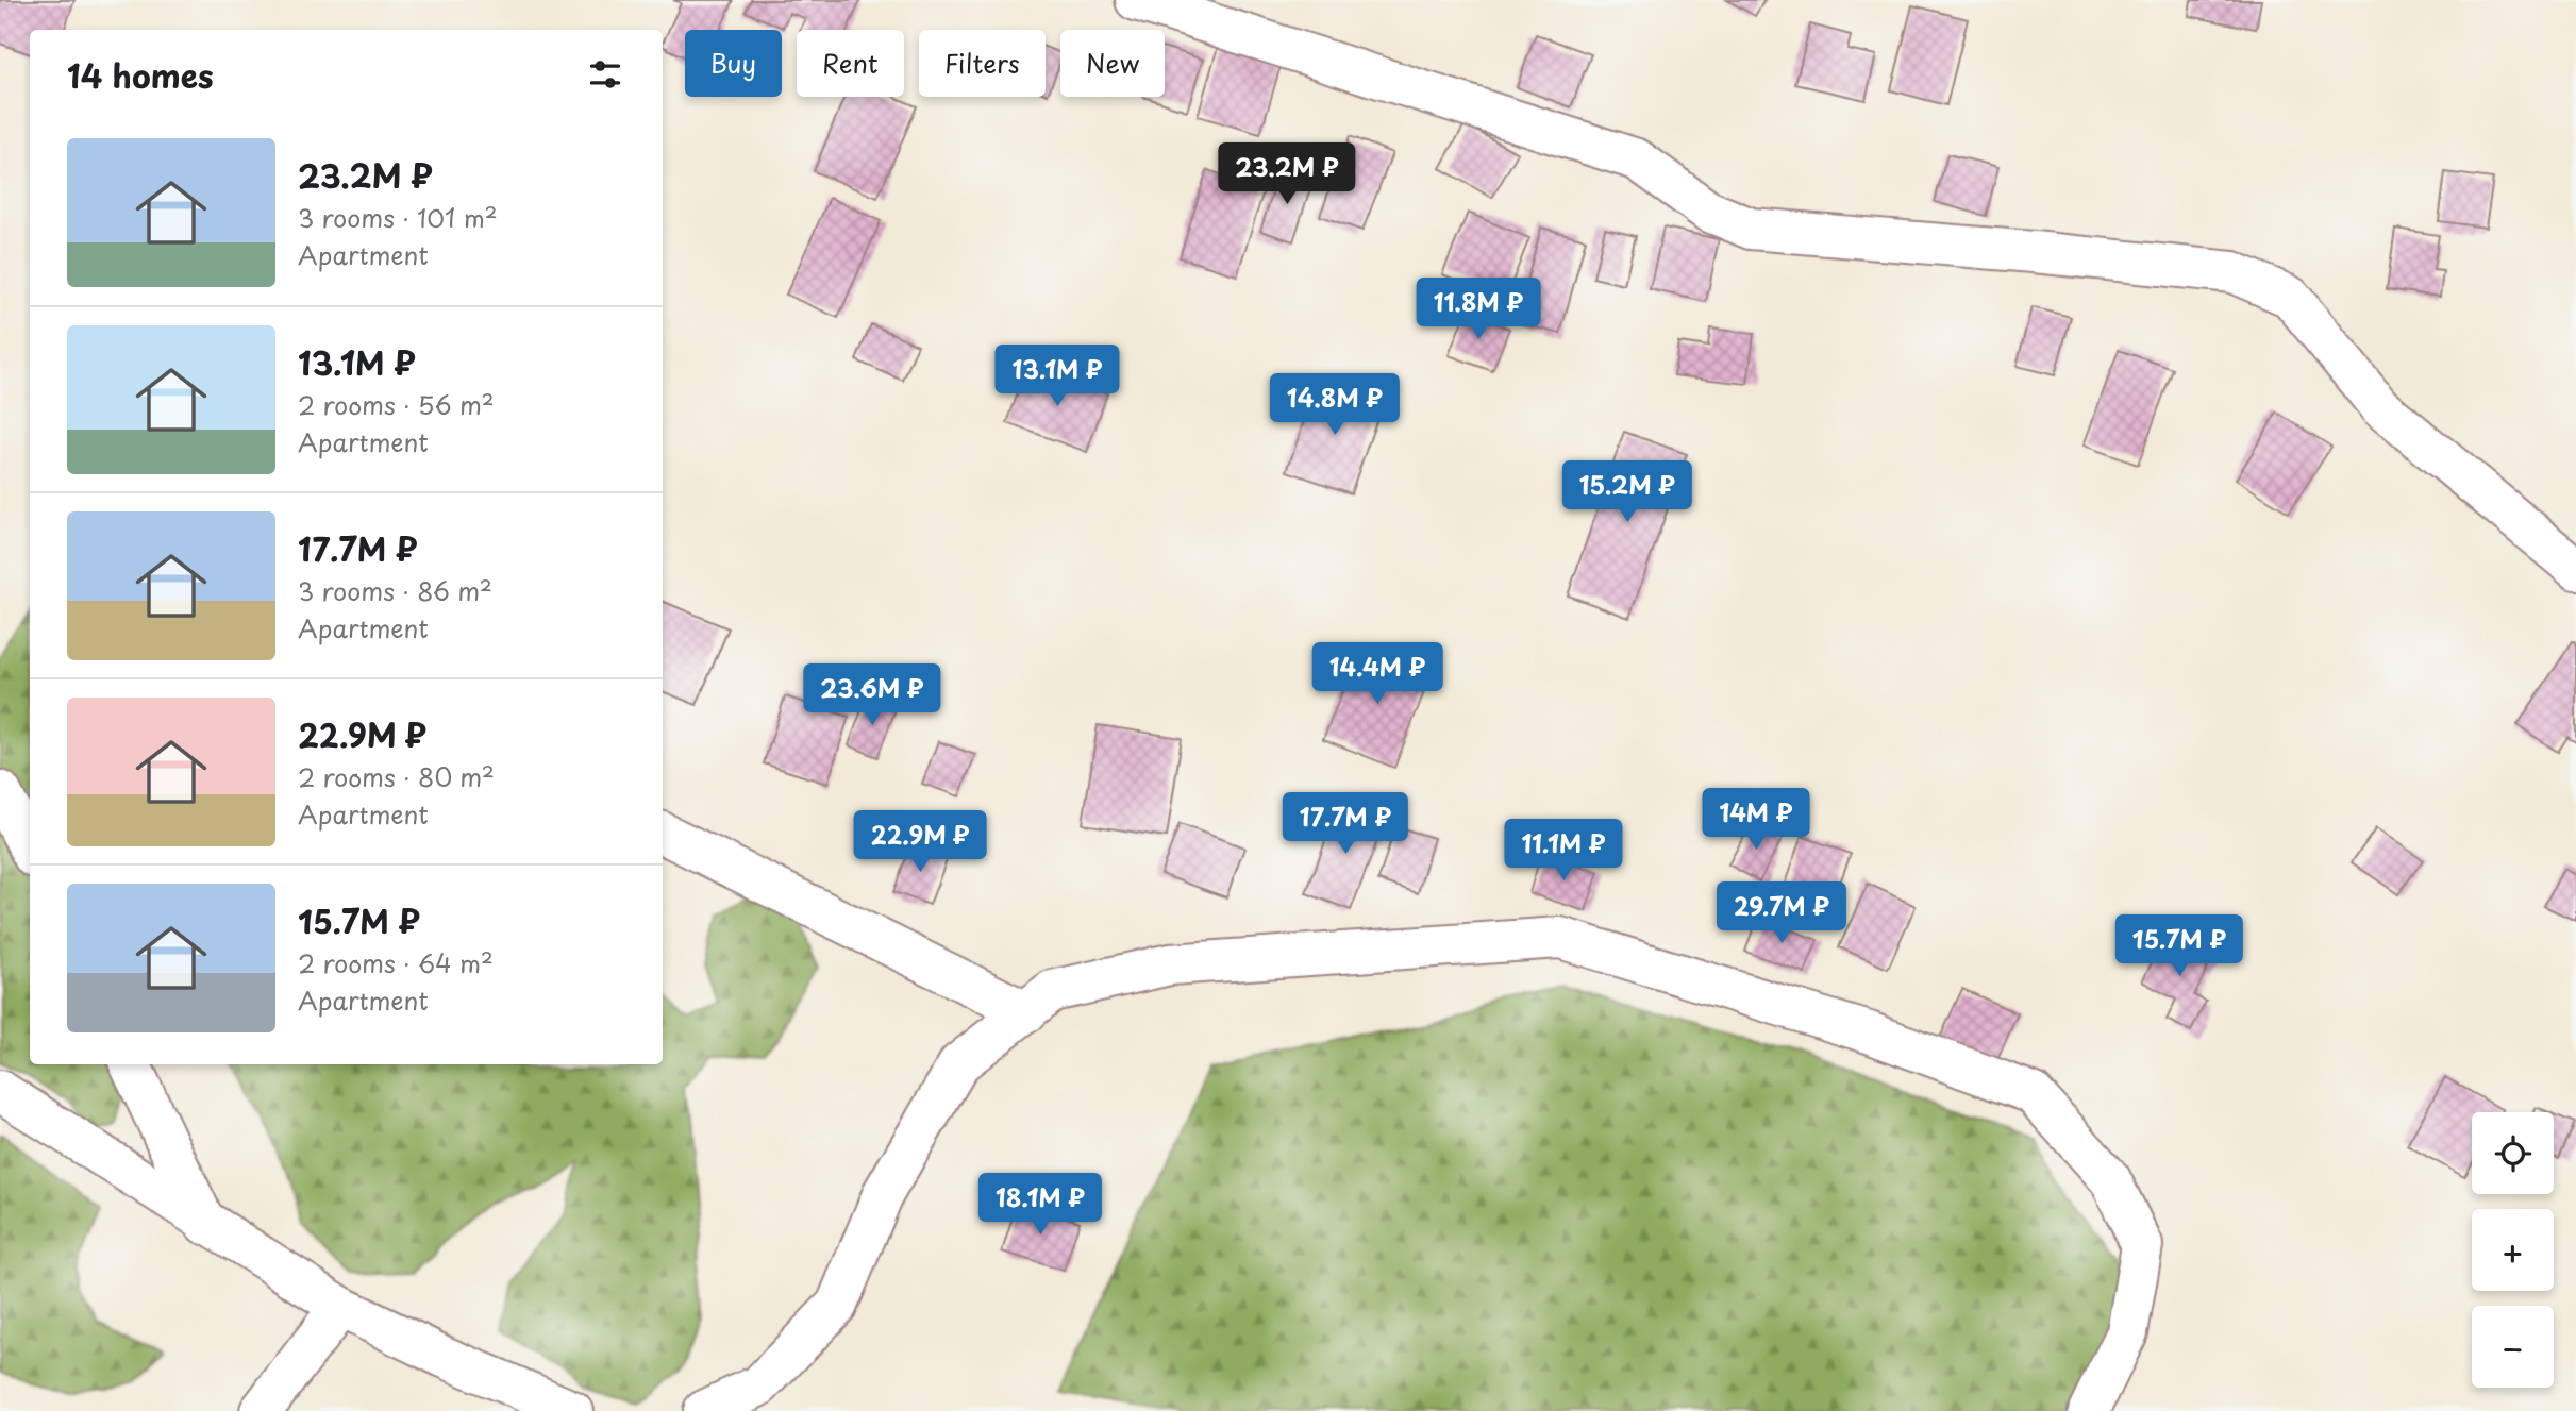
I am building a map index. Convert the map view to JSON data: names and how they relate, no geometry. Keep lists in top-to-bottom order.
{
  "page": {
    "chip": [
      "Buy",
      "Rent",
      "Filters",
      "New"
    ],
    "heading": "14 homes",
    "list": [
      {
        "name": "23.2M ₽",
        "note": "3 rooms · 101 m² · Apartment"
      },
      {
        "name": "13.1M ₽",
        "note": "2 rooms · 56 m² · Apartment"
      },
      {
        "name": "17.7M ₽",
        "note": "3 rooms · 86 m² · Apartment"
      },
      {
        "name": "22.9M ₽",
        "note": "2 rooms · 80 m² · Apartment"
      },
      {
        "name": "15.7M ₽",
        "note": "2 rooms · 64 m² · Apartment"
      }
    ],
    "price": [
      "23.2M ₽",
      "11.8M ₽",
      "13.1M ₽",
      "14.8M ₽",
      "15.2M ₽",
      "14.4M ₽",
      "23.6M ₽",
      "14M ₽",
      "17.7M ₽",
      "22.9M ₽",
      "11.1M ₽",
      "29.7M ₽",
      "15.7M ₽",
      "18.1M ₽"
    ],
    "map_buttons": ["+", "−"]
  }
}
